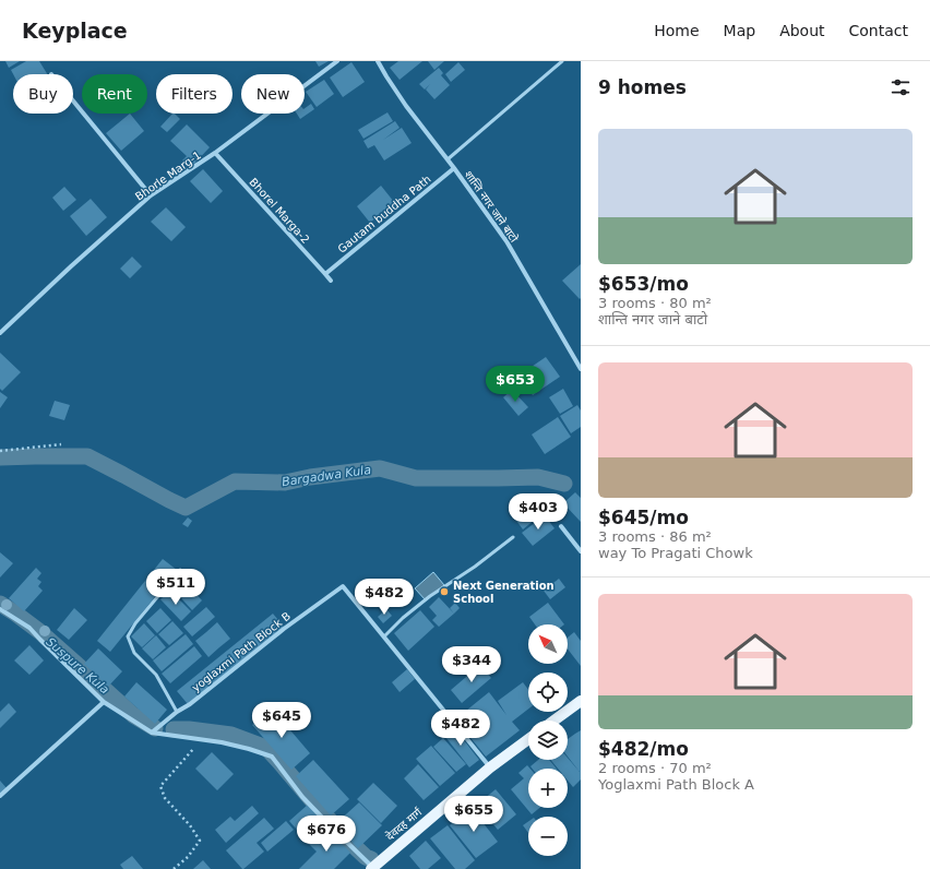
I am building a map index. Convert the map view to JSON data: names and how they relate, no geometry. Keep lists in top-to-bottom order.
{
  "streets": {
    "main road": ["देवदह मार्ग"],
    "street": [
      "Bhorle Marg-1",
      "शान्ति नगर जाने बाटो",
      "Bhorel Marga-2",
      "Gautam buddha Path",
      "yoglaxmi Path Block B"
    ]
  },
  "crossings": [
    ["Bhorle Marg-1", "Bhorel Marga-2"],
    ["शान्ति नगर जाने बाटो", "Gautam buddha Path"],
    ["Bhorel Marga-2", "Gautam buddha Path"]
  ],
  "water": ["Bargadwa Kula", "Suspure Kula"],
  "places": ["Next Generation School"],
  "north": "top left",
  "page": {
    "header": "Keyplace",
    "nav": [
      "Home",
      "Map",
      "About",
      "Contact"
    ],
    "heading": "9 homes",
    "chip": [
      "Buy",
      "Rent",
      "Filters",
      "New"
    ],
    "list": [
      {
        "name": "$653/mo",
        "note": "3 rooms · 80 m² · शान्ति नगर जाने बाटो"
      },
      {
        "name": "$645/mo",
        "note": "3 rooms · 86 m² · way To Pragati Chowk"
      },
      {
        "name": "$482/mo",
        "note": "2 rooms · 70 m² · Yoglaxmi Path Block A"
      }
    ],
    "price": [
      "$653",
      "$403",
      "$511",
      "$482",
      "$344",
      "$645",
      "$482",
      "$655",
      "$676"
    ],
    "map_buttons": ["+", "−"]
  }
}
